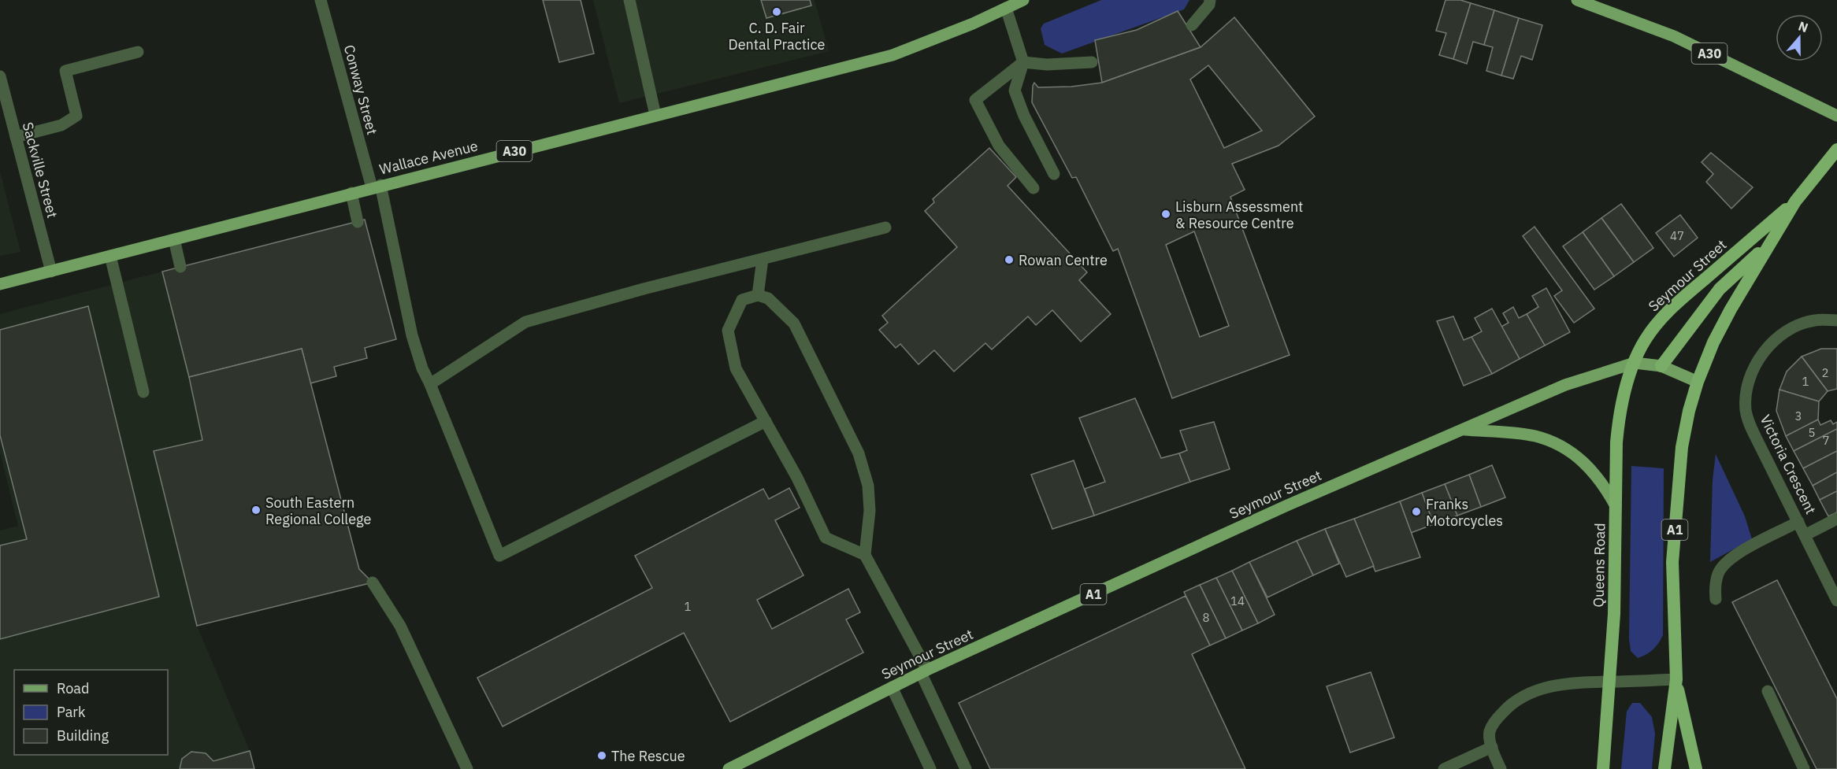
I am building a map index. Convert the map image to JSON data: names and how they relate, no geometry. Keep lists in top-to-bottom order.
{
  "streets": {
    "highway": ["Seymour Street", "A1", "Queens Road"],
    "main road": ["A30", "Wallace Avenue"],
    "street": ["Conway Street", "Sackville Street", "Victoria Crescent"]
  },
  "crossings": [
    ["Conway Street", "Wallace Avenue"],
    ["Wallace Avenue", "Sackville Street"],
    ["Seymour Street", "A1"],
    ["Seymour Street", "Queens Road"],
    ["A1", "Queens Road"]
  ],
  "places": [
    "C. D. Fair Dental Practice",
    "Lisburn Assessment & Resource Centre",
    "Rowan Centre",
    "South Eastern Regional College",
    "Franks Motorcycles",
    "The Rescue"
  ],
  "house_numbers": [
    "47",
    "2",
    "1",
    "3",
    "5",
    "7",
    "14",
    "1",
    "8"
  ],
  "legend": ["Road", "Park", "Building"],
  "north": "top"
}
